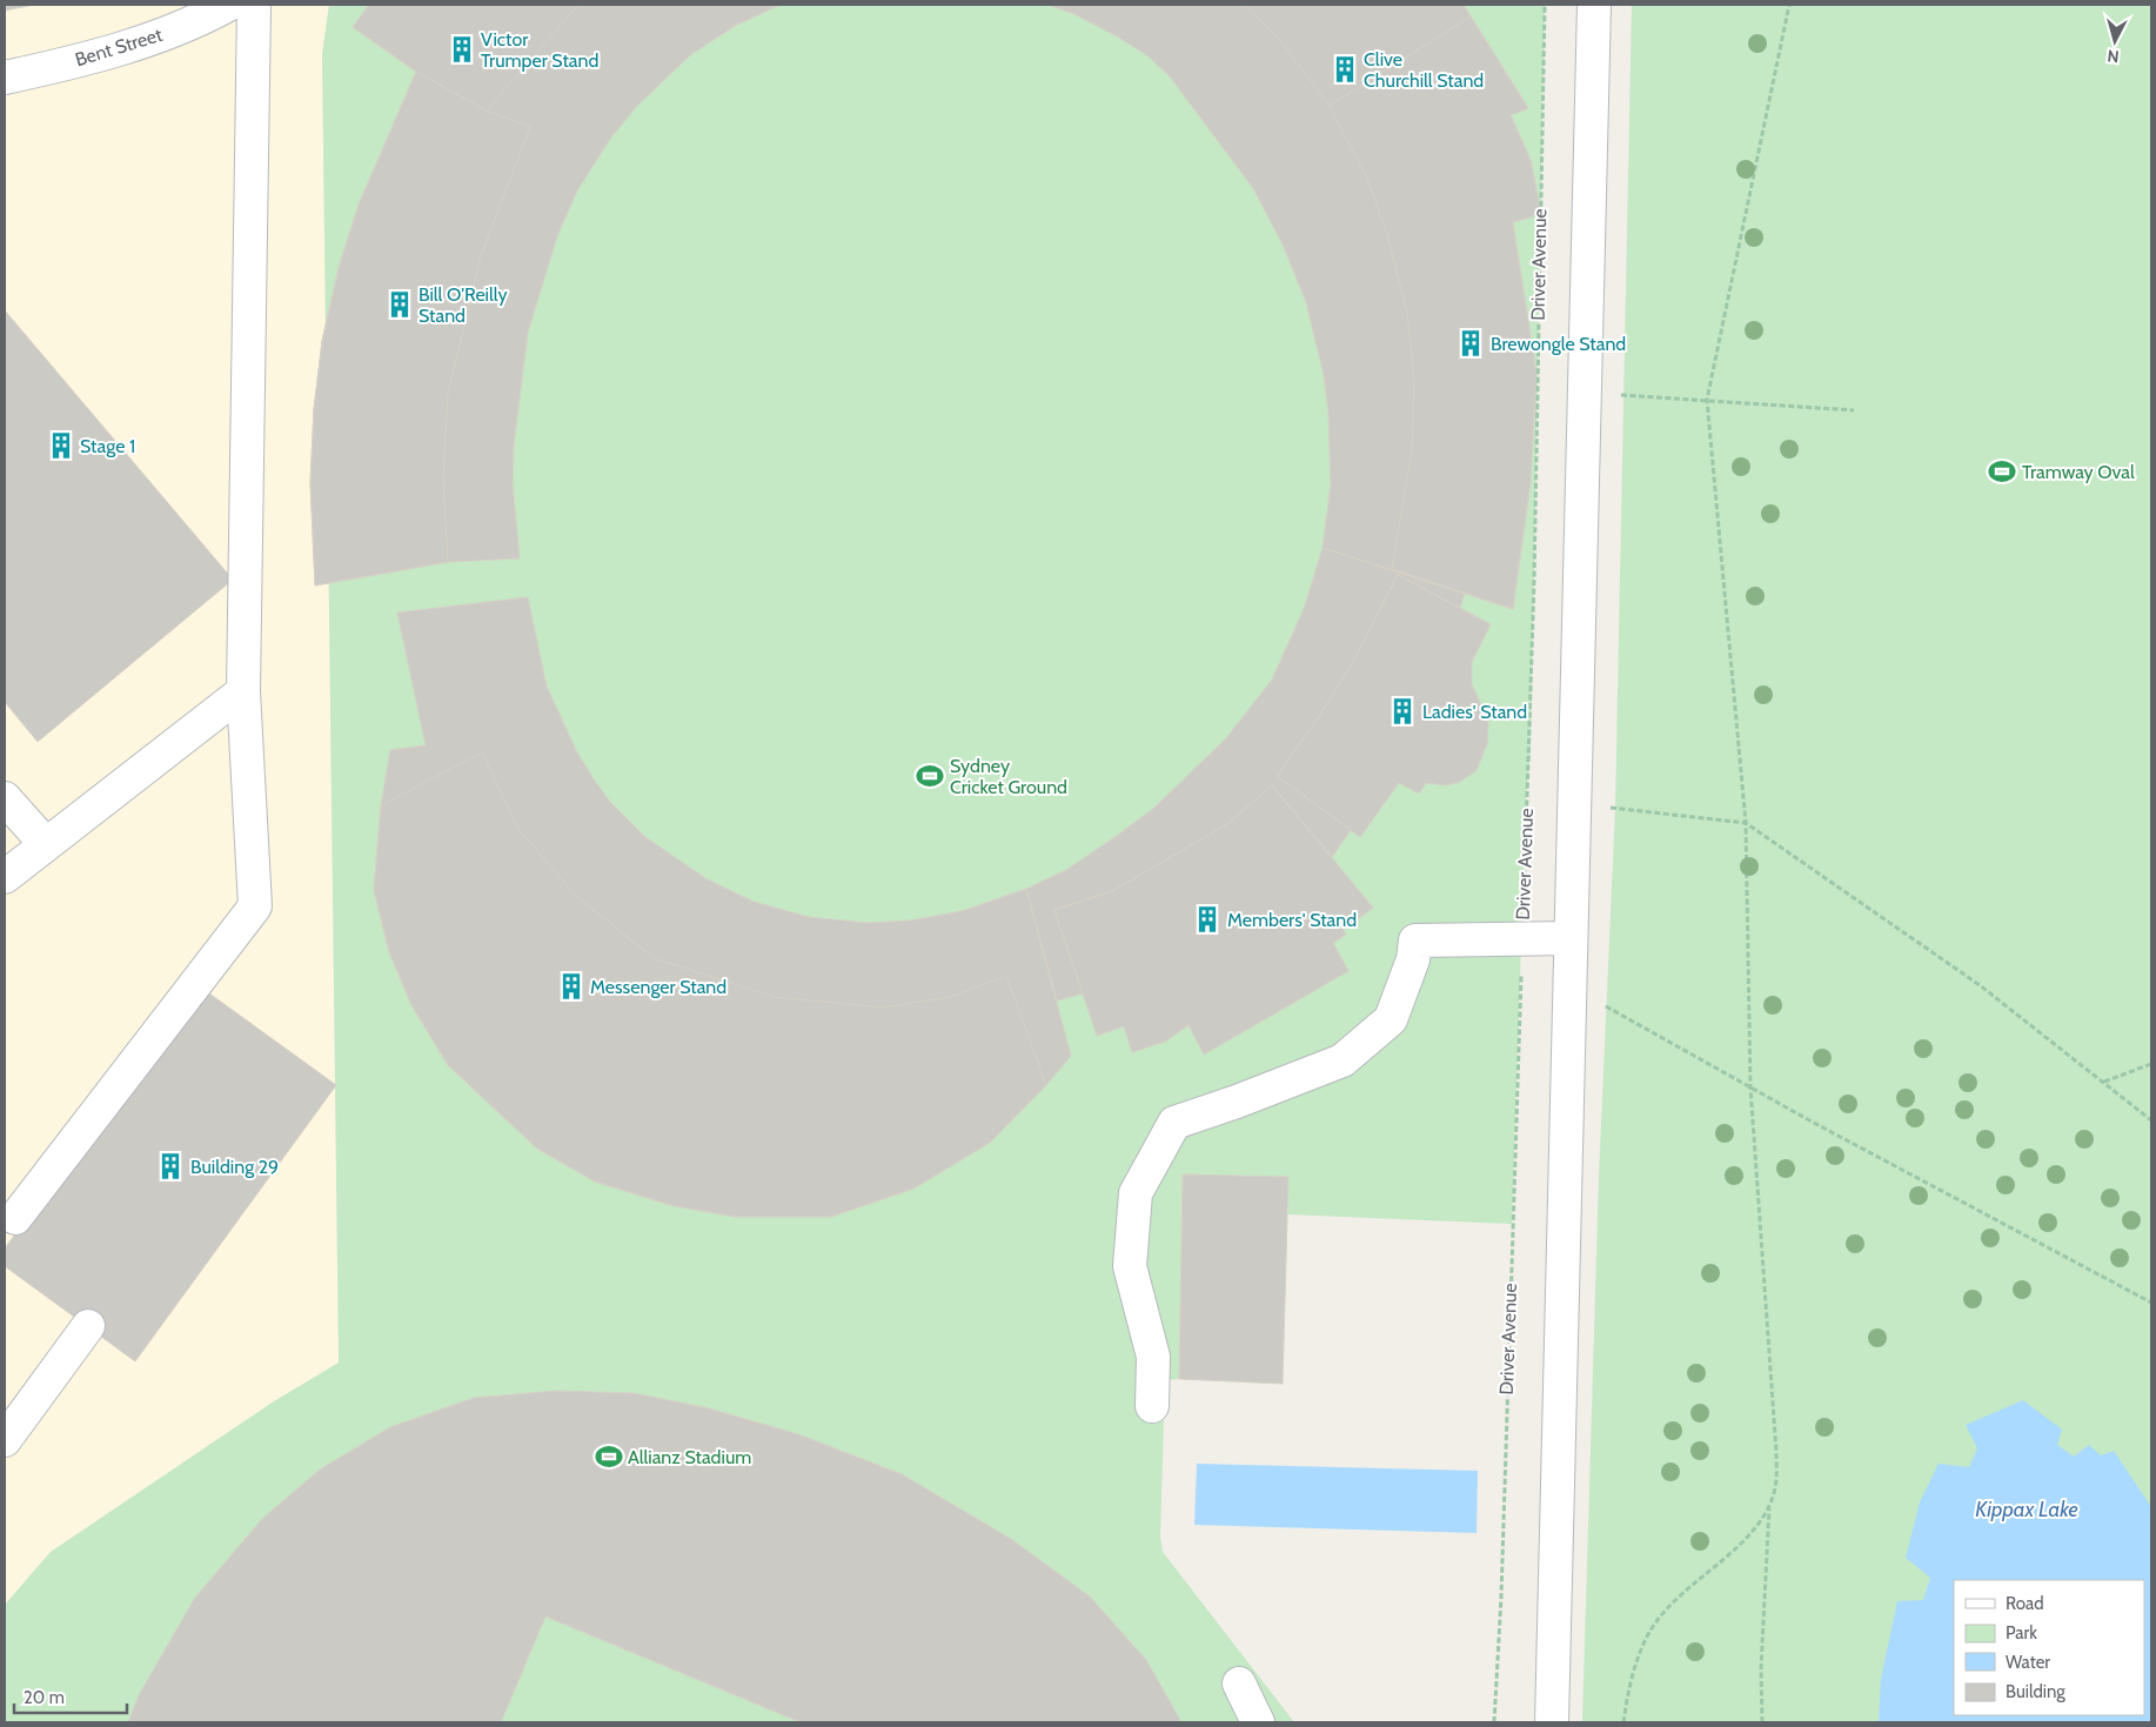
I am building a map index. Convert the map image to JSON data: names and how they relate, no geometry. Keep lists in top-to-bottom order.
{
  "streets": {
    "street": ["Bent Street"],
    "path": ["Driver Avenue"]
  },
  "water": ["Kippax Lake"],
  "places": {
    "building": [
      "Victor Trumper Stand",
      "Clive Churchill Stand",
      "Bill O'Reilly Stand",
      "Brewongle Stand",
      "Stage 1",
      "Ladies' Stand",
      "Members' Stand",
      "Messenger Stand",
      "Building 29"
    ],
    "sports": ["Tramway Oval", "Sydney Cricket Ground", "Allianz Stadium"]
  },
  "legend": [
    "Road",
    "Park",
    "Water",
    "Building"
  ],
  "scale_bar": "20 m",
  "north": "bottom"
}
